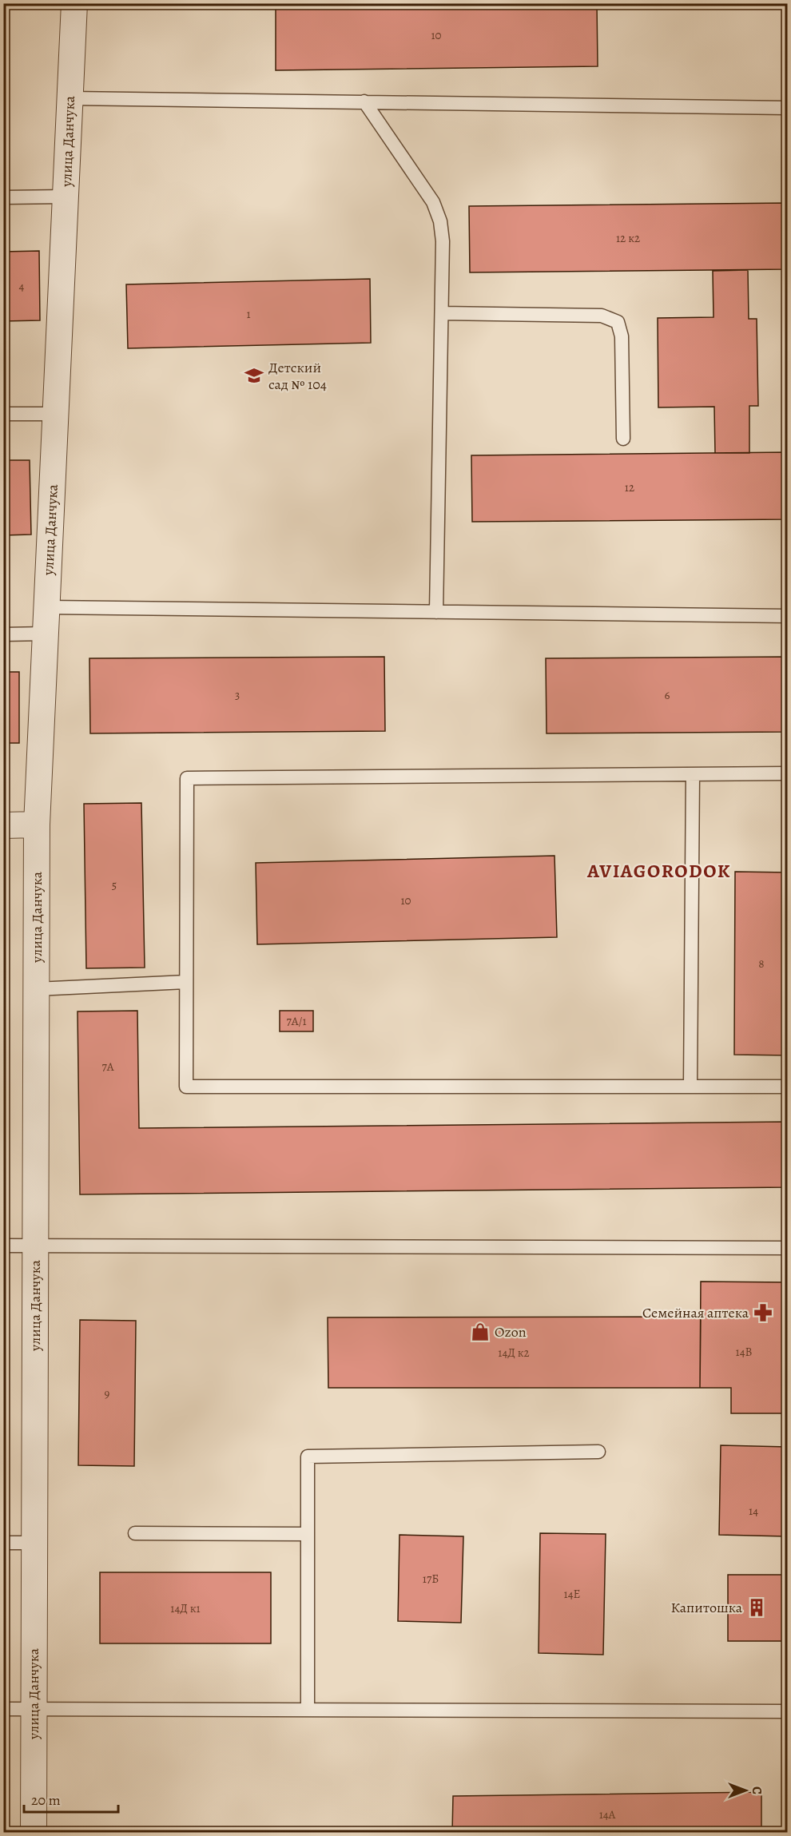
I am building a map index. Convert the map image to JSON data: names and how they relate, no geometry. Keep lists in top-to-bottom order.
{
  "streets": {
    "street": ["улица Данчука"]
  },
  "districts": ["AVIAGORODOK"],
  "places": {
    "school or university": ["Детский сад № 104"],
    "pharmacy": ["Семейная аптека"],
    "shop": ["Ozon"],
    "building": ["Капитошка"]
  },
  "house_numbers": [
    "10",
    "12 к2",
    "4",
    "1",
    "12",
    "3",
    "6",
    "5",
    "10",
    "8",
    "7А/1",
    "7А",
    "14В",
    "14Д к2",
    "9",
    "14",
    "17Б",
    "14Е",
    "14Д к1",
    "14А"
  ],
  "scale_bar": "20 m",
  "north": "right"
}
